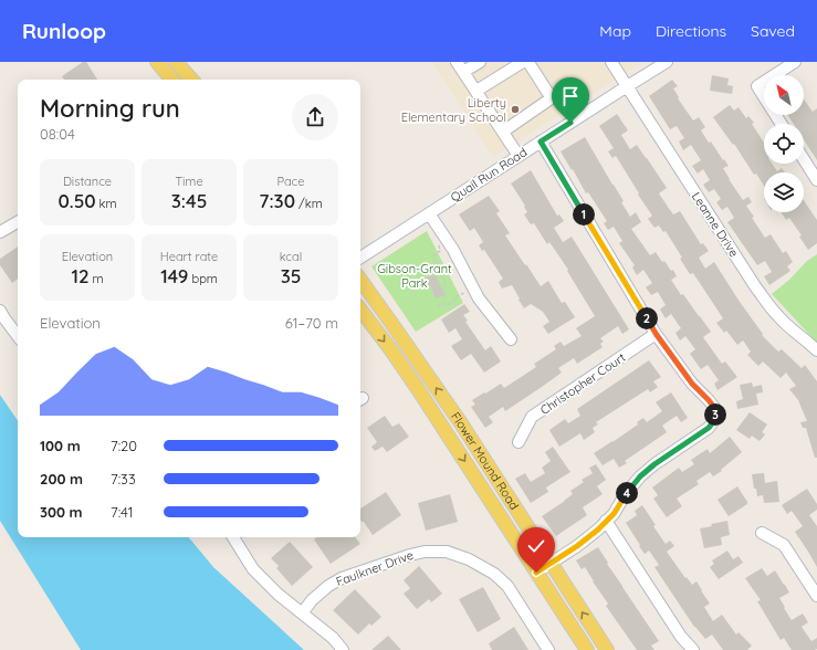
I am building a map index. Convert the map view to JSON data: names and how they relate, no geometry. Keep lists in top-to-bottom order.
{
  "streets": {
    "main road": ["Flower Mound Road"],
    "street": [
      "Quail Run Road",
      "Leanne Drive",
      "Christopher Court",
      "Faulkner Drive"
    ]
  },
  "crossings": [
    ["Quail Run Road", "Leanne Drive"]
  ],
  "parks": ["Gibson-Grant Park"],
  "places": ["Liberty Elementary School"],
  "north": "top left",
  "page": {
    "header": "Runloop",
    "nav": ["Map", "Directions", "Saved"],
    "heading": ["Morning run", "08:04"],
    "stats": [
      ["Distance", "0.50 km"],
      ["Time", "3:45"],
      ["Pace", "7:30 /km"],
      ["Elevation", "12 m"],
      ["Heart rate", "149 bpm"],
      ["kcal", "35"]
    ],
    "pins": [
      "1",
      "2",
      "3",
      "4"
    ],
    "chart": ["Elevation", "61–70 m"],
    "list": [
      {
        "name": "100 m",
        "note": "7:20"
      },
      {
        "name": "200 m",
        "note": "7:33"
      },
      {
        "name": "300 m",
        "note": "7:41"
      }
    ]
  }
}
